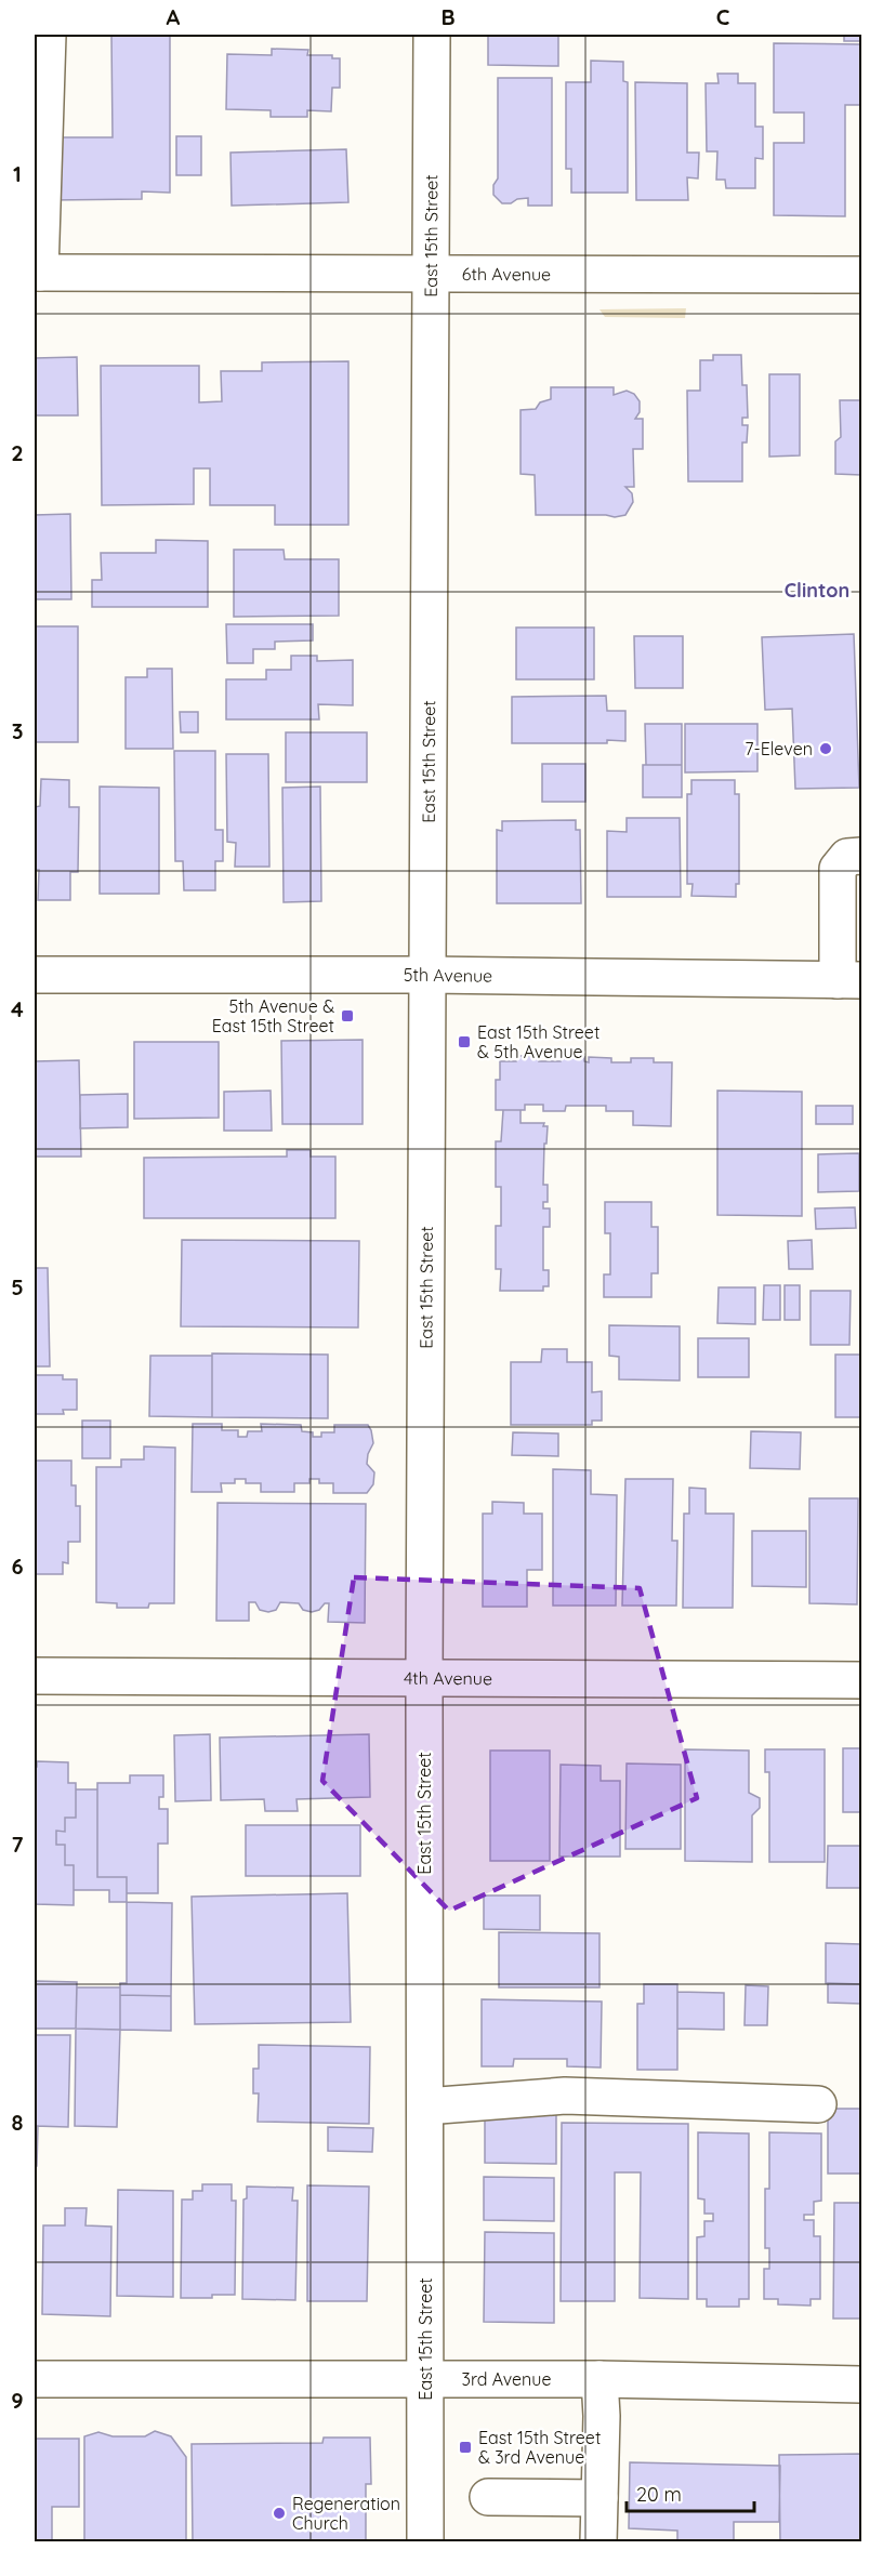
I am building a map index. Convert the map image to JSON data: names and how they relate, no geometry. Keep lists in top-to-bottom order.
{
  "streets": {
    "street": [
      "East 15th Street",
      "6th Avenue",
      "5th Avenue",
      "4th Avenue",
      "3rd Avenue"
    ]
  },
  "crossings": [
    ["East 15th Street", "6th Avenue"],
    ["East 15th Street", "5th Avenue"],
    ["East 15th Street", "4th Avenue"],
    ["East 15th Street", "3rd Avenue"]
  ],
  "districts": ["Clinton"],
  "places": {
    "other": ["7-Eleven", "Regeneration Church"],
    "transit": ["5th Avenue & East 15th Street", "East 15th Street & 5th Avenue", "East 15th Street & 3rd Avenue"]
  },
  "scale_bar": "20 m",
  "grid": {
    "columns": ["A", "B", "C"],
    "rows": [
      "1",
      "2",
      "3",
      "4",
      "5",
      "6",
      "7",
      "8",
      "9"
    ]
  }
}
